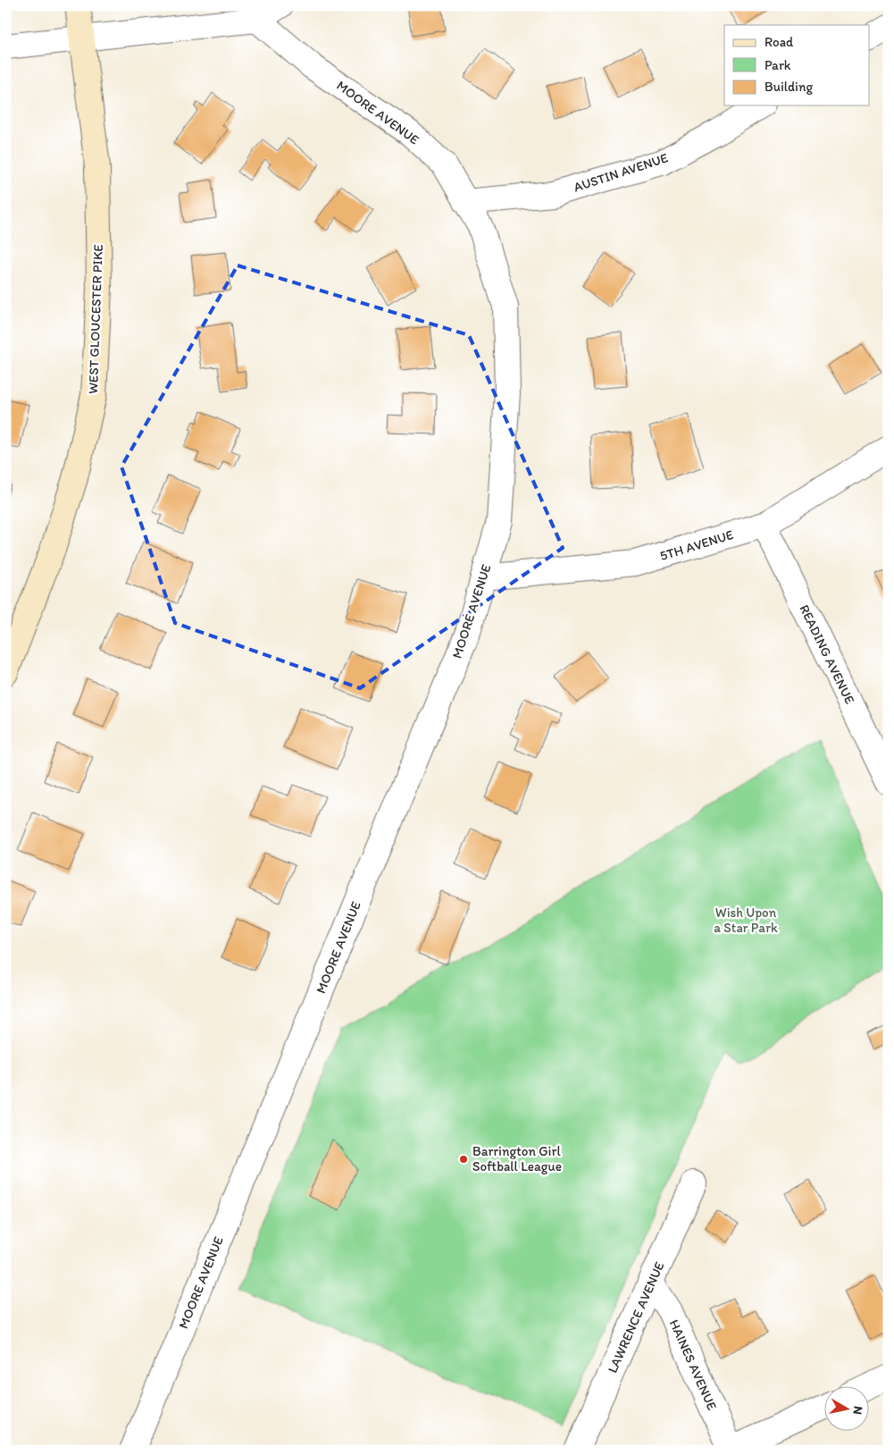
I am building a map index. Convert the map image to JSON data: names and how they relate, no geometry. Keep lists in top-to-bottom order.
{
  "streets": {
    "main road": ["WEST GLOUCESTER PIKE"],
    "street": [
      "MOORE AVENUE",
      "AUSTIN AVENUE",
      "5TH AVENUE",
      "READING AVENUE",
      "LAWRENCE AVENUE",
      "HAINES AVENUE"
    ]
  },
  "crossings": [
    ["MOORE AVENUE", "AUSTIN AVENUE"],
    ["MOORE AVENUE", "5TH AVENUE"],
    ["5TH AVENUE", "READING AVENUE"],
    ["LAWRENCE AVENUE", "HAINES AVENUE"]
  ],
  "parks": ["Wish Upon a Star Park"],
  "places": ["Barrington Girl Softball League"],
  "legend": ["Road", "Park", "Building"],
  "north": "right"
}
